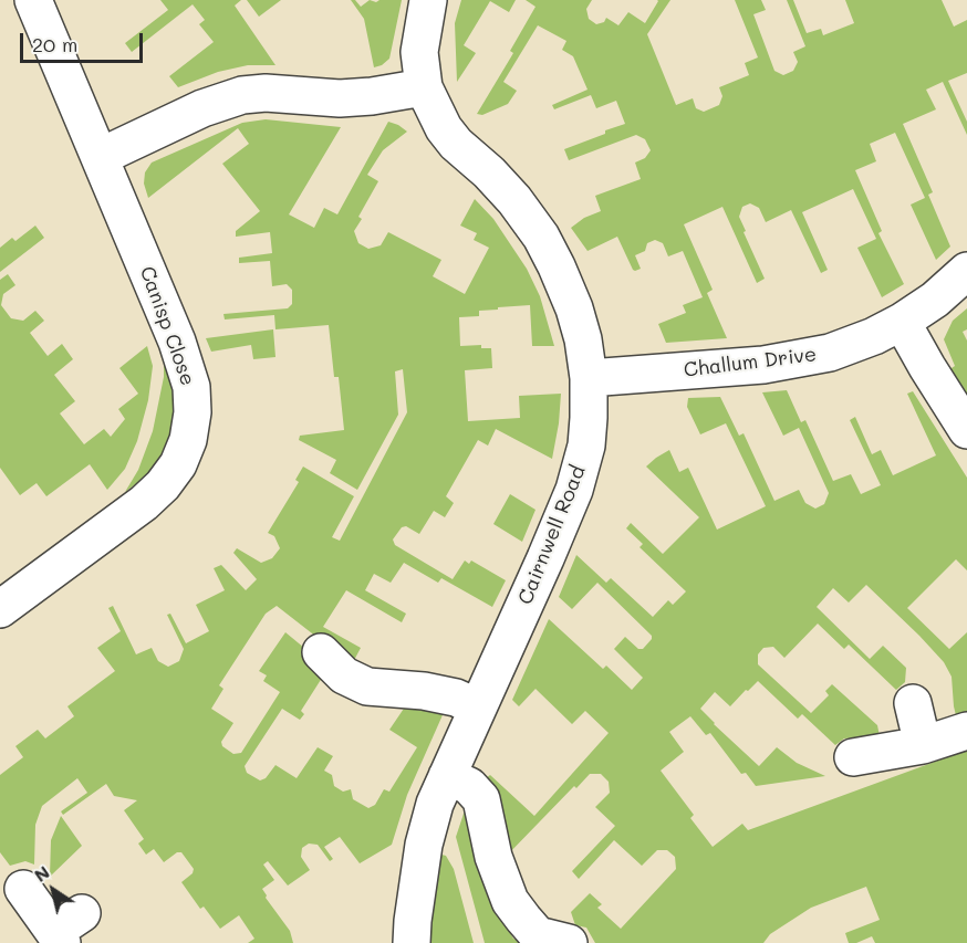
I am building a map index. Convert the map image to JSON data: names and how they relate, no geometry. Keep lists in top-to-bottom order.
{
  "streets": {
    "street": ["Canisp Close", "Challum Drive", "Cairnwell Road"]
  },
  "crossings": [
    ["Challum Drive", "Cairnwell Road"]
  ],
  "scale_bar": "20 m",
  "north": "top left"
}
